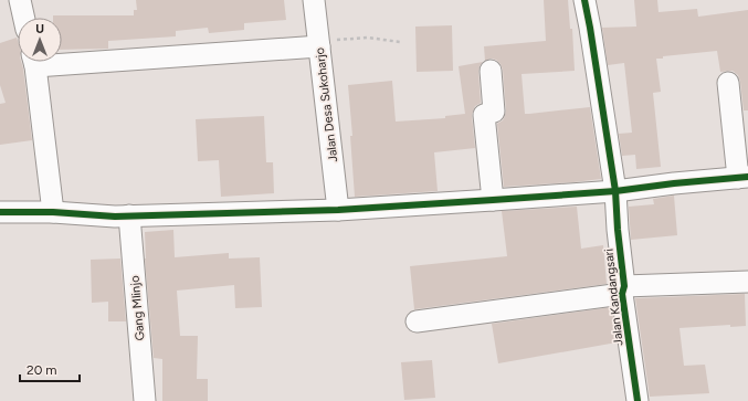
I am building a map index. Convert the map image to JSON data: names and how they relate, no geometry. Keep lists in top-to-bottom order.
{
  "streets": {
    "street": ["Jalan Desa Sukoharjo", "Jalan Kandangsari", "Gang Mlinjo"]
  },
  "scale_bar": "20 m",
  "north": "top"
}
